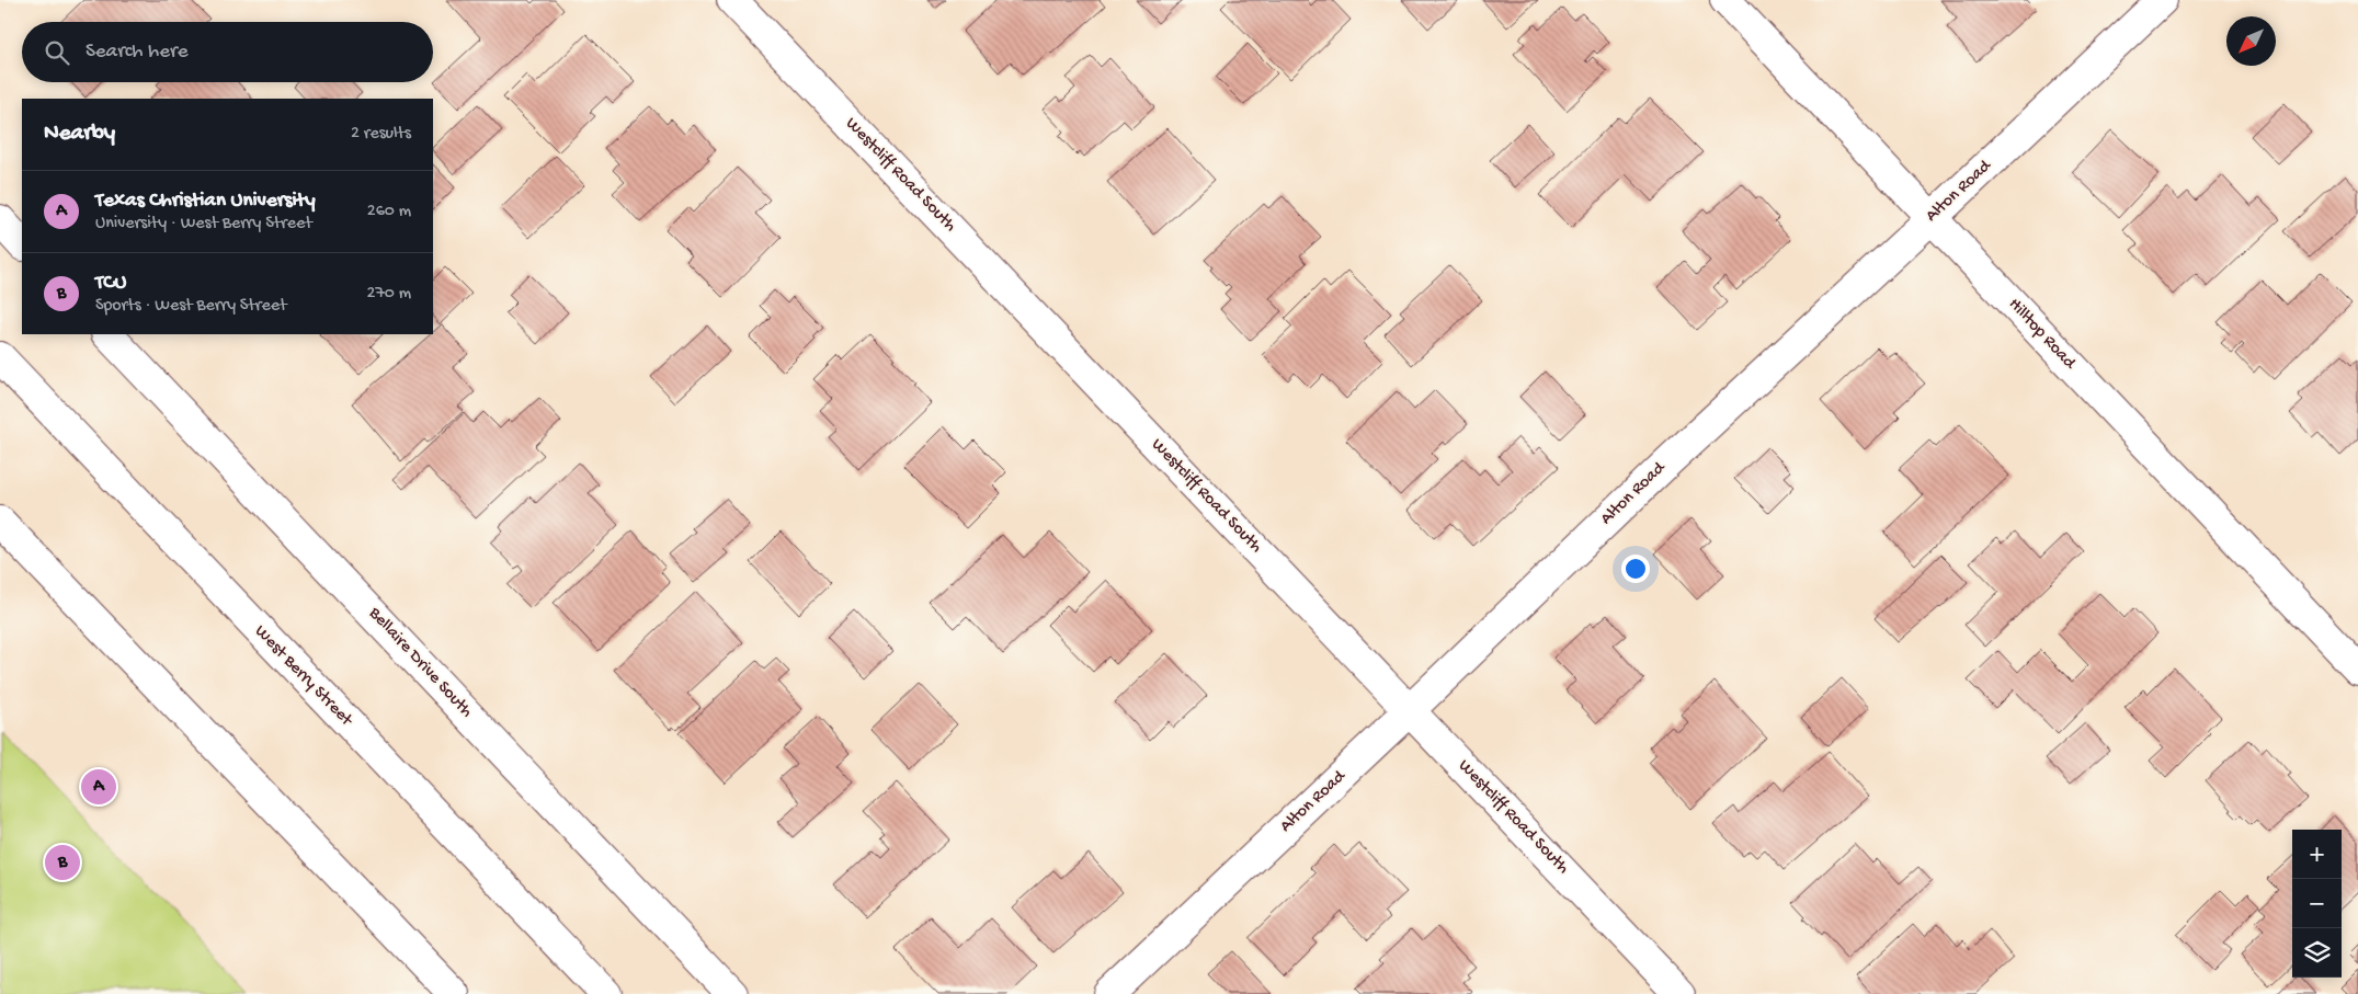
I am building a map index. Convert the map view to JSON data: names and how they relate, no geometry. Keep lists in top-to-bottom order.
{
  "streets": {
    "street": [
      "Westcliff Road South",
      "Alton Road",
      "Hilltop Road",
      "Bellaire Drive South",
      "West Berry Street"
    ]
  },
  "crossings": [
    ["Westcliff Road South", "Alton Road"],
    ["Alton Road", "Hilltop Road"]
  ],
  "north": "bottom left",
  "page": {
    "search": "Search here",
    "heading": ["Nearby", "2 results"],
    "list": [
      {
        "mark": "A",
        "name": "Texas Christian University",
        "note": "University · West Berry Street",
        "value": "260 m"
      },
      {
        "mark": "B",
        "name": "TCU",
        "note": "Sports · West Berry Street",
        "value": "270 m"
      }
    ],
    "pins": ["A", "B"],
    "map_buttons": ["+", "−"]
  }
}
